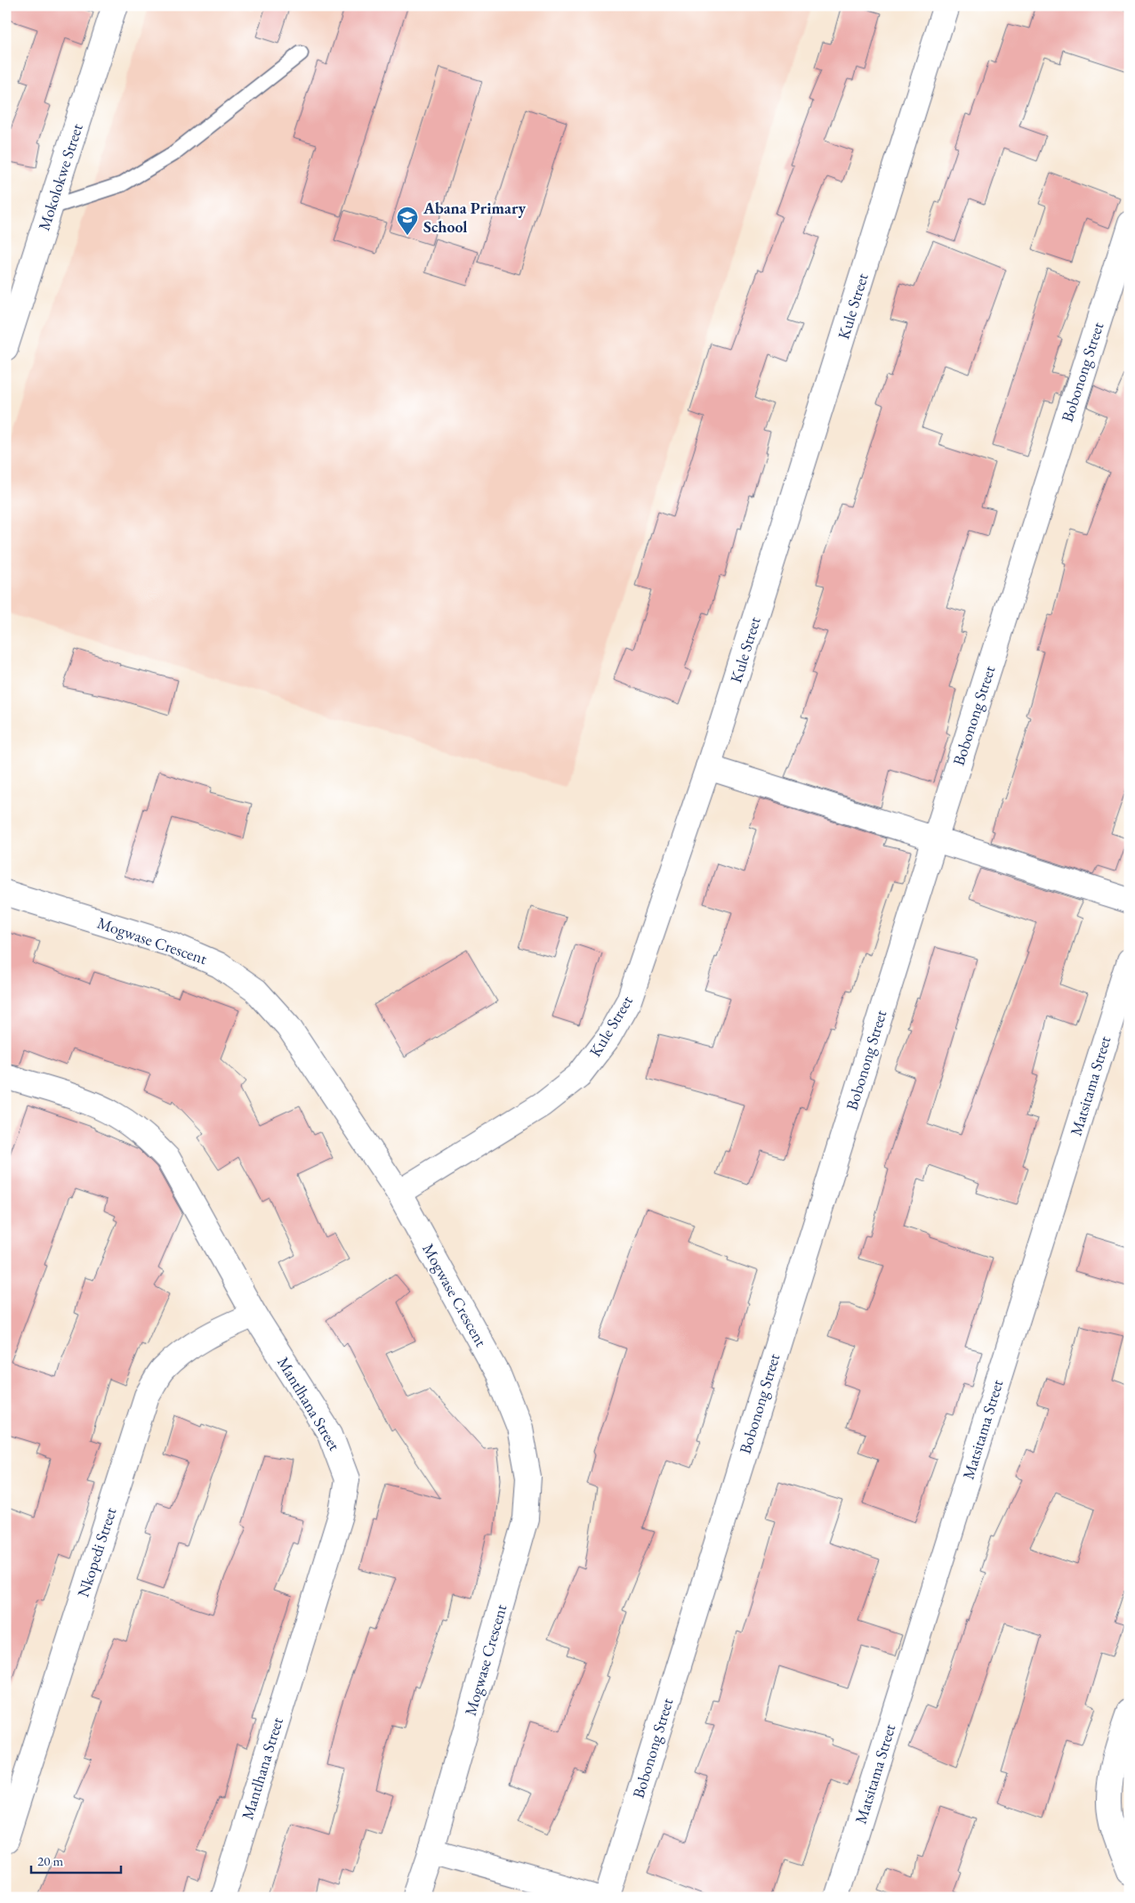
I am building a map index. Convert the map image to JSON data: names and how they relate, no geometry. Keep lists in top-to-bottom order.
{
  "streets": {
    "street": [
      "Mokolokwe Street",
      "Kule Street",
      "Bobonong Street",
      "Mogwase Crescent",
      "Matsitama Street",
      "Mantlhana Street",
      "Nkopedi Street"
    ]
  },
  "crossings": [
    ["Kule Street", "Mogwase Crescent"],
    ["Mantlhana Street", "Nkopedi Street"]
  ],
  "places": {
    "school or university": ["Abana Primary School"]
  },
  "scale_bar": "20 m"
}
